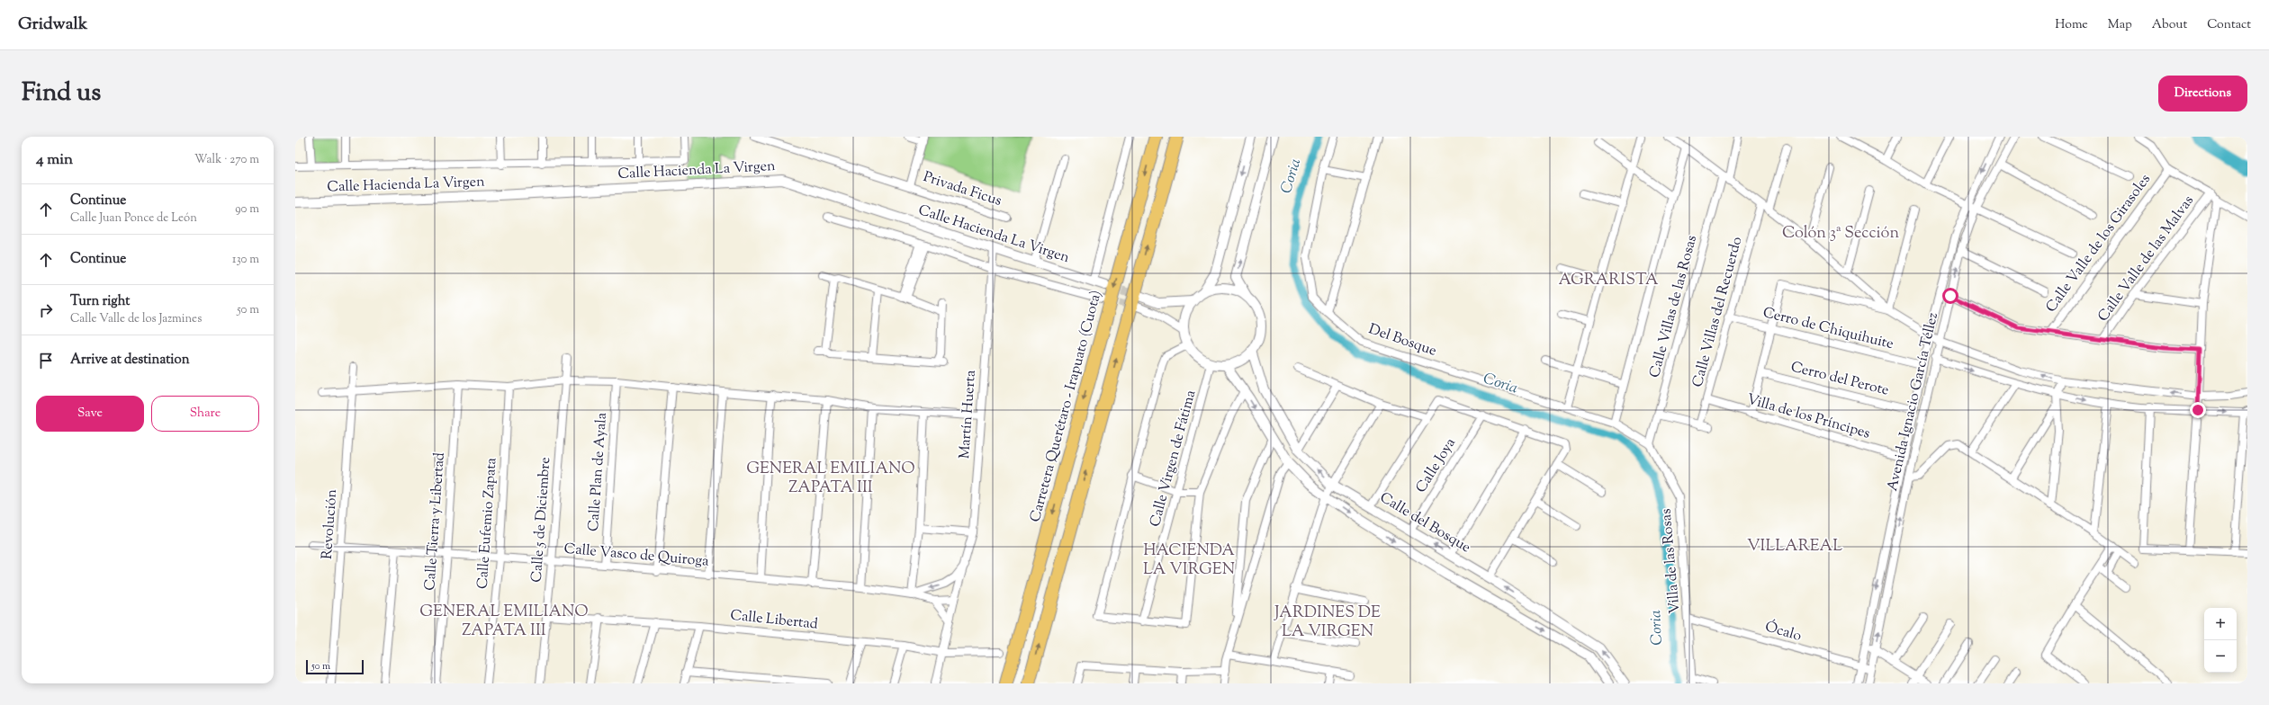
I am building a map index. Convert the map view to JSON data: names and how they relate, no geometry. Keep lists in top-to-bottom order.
{
  "streets": {
    "highway": ["Carretera Querétaro - Irapuato (Cuota)"],
    "street": [
      "Calle Hacienda La Virgen",
      "Privada Ficus",
      "Calle Valle de los Girasoles",
      "Calle Valle de las Malvas",
      "Calle Villas de las Rosas",
      "Calle Villas del Recuerdo",
      "Cerro de Chiquihuite",
      "Del Bosque",
      "Cerro del Perote",
      "Avenida Ignacio García Téllez",
      "Martín Huerta",
      "Villa de los Príncipes",
      "Calle Virgen de Fátima",
      "Calle Joya",
      "Calle Plan de Ayala",
      "Calle 5 de Diciembre",
      "Calle Tierra y Libertad",
      "Calle Eufemio Zapata",
      "Calle del Bosque",
      "Revolución",
      "Calle Vasco de Quiroga",
      "Villa de las Rosas",
      "Calle Libertad",
      "Ócalo"
    ]
  },
  "crossings": [
    ["Calle Hacienda La Virgen", "Martín Huerta"],
    ["Calle Villas de las Rosas", "Del Bosque"],
    ["Calle Villas de las Rosas", "Villa de las Rosas"],
    ["Calle Villas del Recuerdo", "Cerro de Chiquihuite"],
    ["Calle Villas del Recuerdo", "Villa de los Príncipes"],
    ["Cerro de Chiquihuite", "Avenida Ignacio García Téllez"],
    ["Del Bosque", "Villa de las Rosas"],
    ["Cerro del Perote", "Avenida Ignacio García Téllez"],
    ["Avenida Ignacio García Téllez", "Villa de los Príncipes"],
    ["Avenida Ignacio García Téllez", "Ócalo"],
    ["Martín Huerta", "Calle Vasco de Quiroga"],
    ["Calle Virgen de Fátima", "Calle del Bosque"],
    ["Calle Joya", "Calle del Bosque"],
    ["Calle Plan de Ayala", "Calle Vasco de Quiroga"],
    ["Calle 5 de Diciembre", "Calle Vasco de Quiroga"],
    ["Calle 5 de Diciembre", "Calle Libertad"],
    ["Calle Tierra y Libertad", "Calle Vasco de Quiroga"],
    ["Calle Eufemio Zapata", "Calle Vasco de Quiroga"],
    ["Revolución", "Calle Vasco de Quiroga"],
    ["Villa de las Rosas", "Ócalo"]
  ],
  "districts": [
    "Colón 3ª Sección",
    "AGRARISTA",
    "GENERAL EMILIANO ZAPATA III",
    "VILLAREAL",
    "HACIENDA LA VIRGEN",
    "GENERAL EMILIANO ZAPATA III",
    "JARDINES DE LA VIRGEN"
  ],
  "water": ["Coria"],
  "scale_bar": "50 m",
  "page": {
    "header": "Gridwalk",
    "nav": [
      "Home",
      "Map",
      "About",
      "Contact"
    ],
    "title": "Find us",
    "buttons": [
      "Directions",
      ["Save", "Share"]
    ],
    "heading": ["4 min", "Walk · 270 m"],
    "list": [
      ["Continue", "Calle Juan Ponce de León", "90 m"],
      ["Continue", "130 m"],
      ["Turn right", "Calle Valle de los Jazmines", "50 m"],
      "Arrive at destination"
    ],
    "map_buttons": ["+", "−"],
    "scale": "50 m"
  }
}
